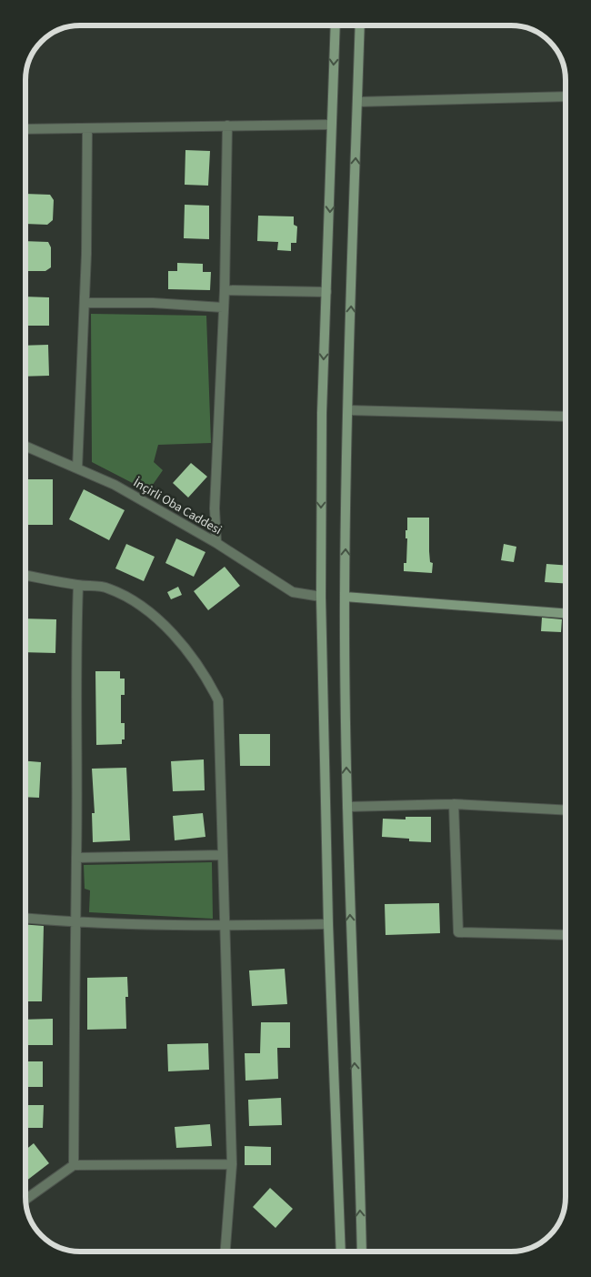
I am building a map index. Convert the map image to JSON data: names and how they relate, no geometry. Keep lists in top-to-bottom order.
{
  "streets": {
    "street": ["İnçirli Oba Caddesi"]
  }
}
